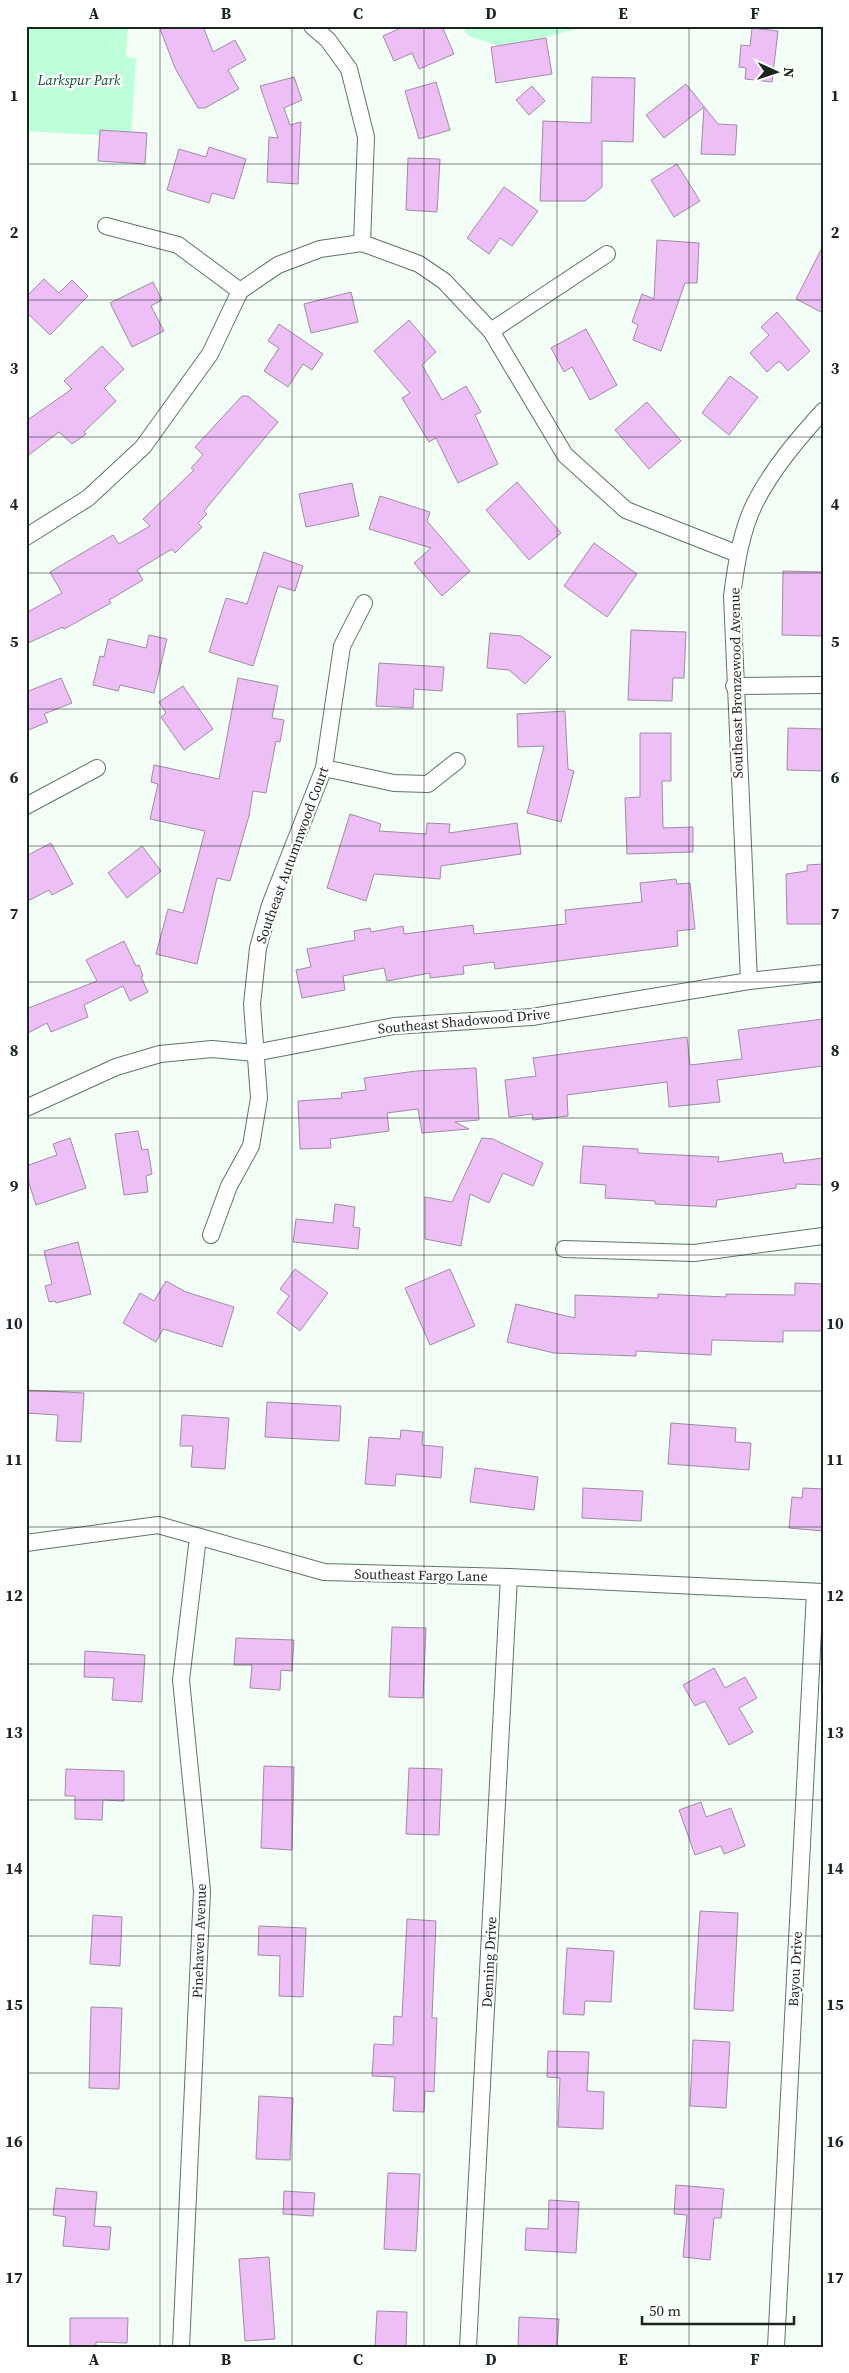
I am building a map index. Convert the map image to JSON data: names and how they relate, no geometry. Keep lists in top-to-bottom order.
{
  "streets": {
    "street": [
      "Southeast Bronzewood Avenue",
      "Southeast Autumnwood Court",
      "Southeast Shadowood Drive",
      "Southeast Fargo Lane",
      "Pinehaven Avenue",
      "Denning Drive",
      "Bayou Drive"
    ]
  },
  "crossings": [
    ["Southeast Bronzewood Avenue", "Southeast Shadowood Drive"],
    ["Southeast Autumnwood Court", "Southeast Shadowood Drive"],
    ["Southeast Fargo Lane", "Pinehaven Avenue"],
    ["Southeast Fargo Lane", "Denning Drive"],
    ["Southeast Fargo Lane", "Bayou Drive"]
  ],
  "parks": ["Larkspur Park"],
  "scale_bar": "50 m",
  "north": "right",
  "grid": {
    "columns": [
      "A",
      "B",
      "C",
      "D",
      "E",
      "F"
    ],
    "rows": [
      "1",
      "2",
      "3",
      "4",
      "5",
      "6",
      "7",
      "8",
      "9",
      "10",
      "11",
      "12",
      "13",
      "14",
      "15",
      "16",
      "17"
    ]
  }
}
